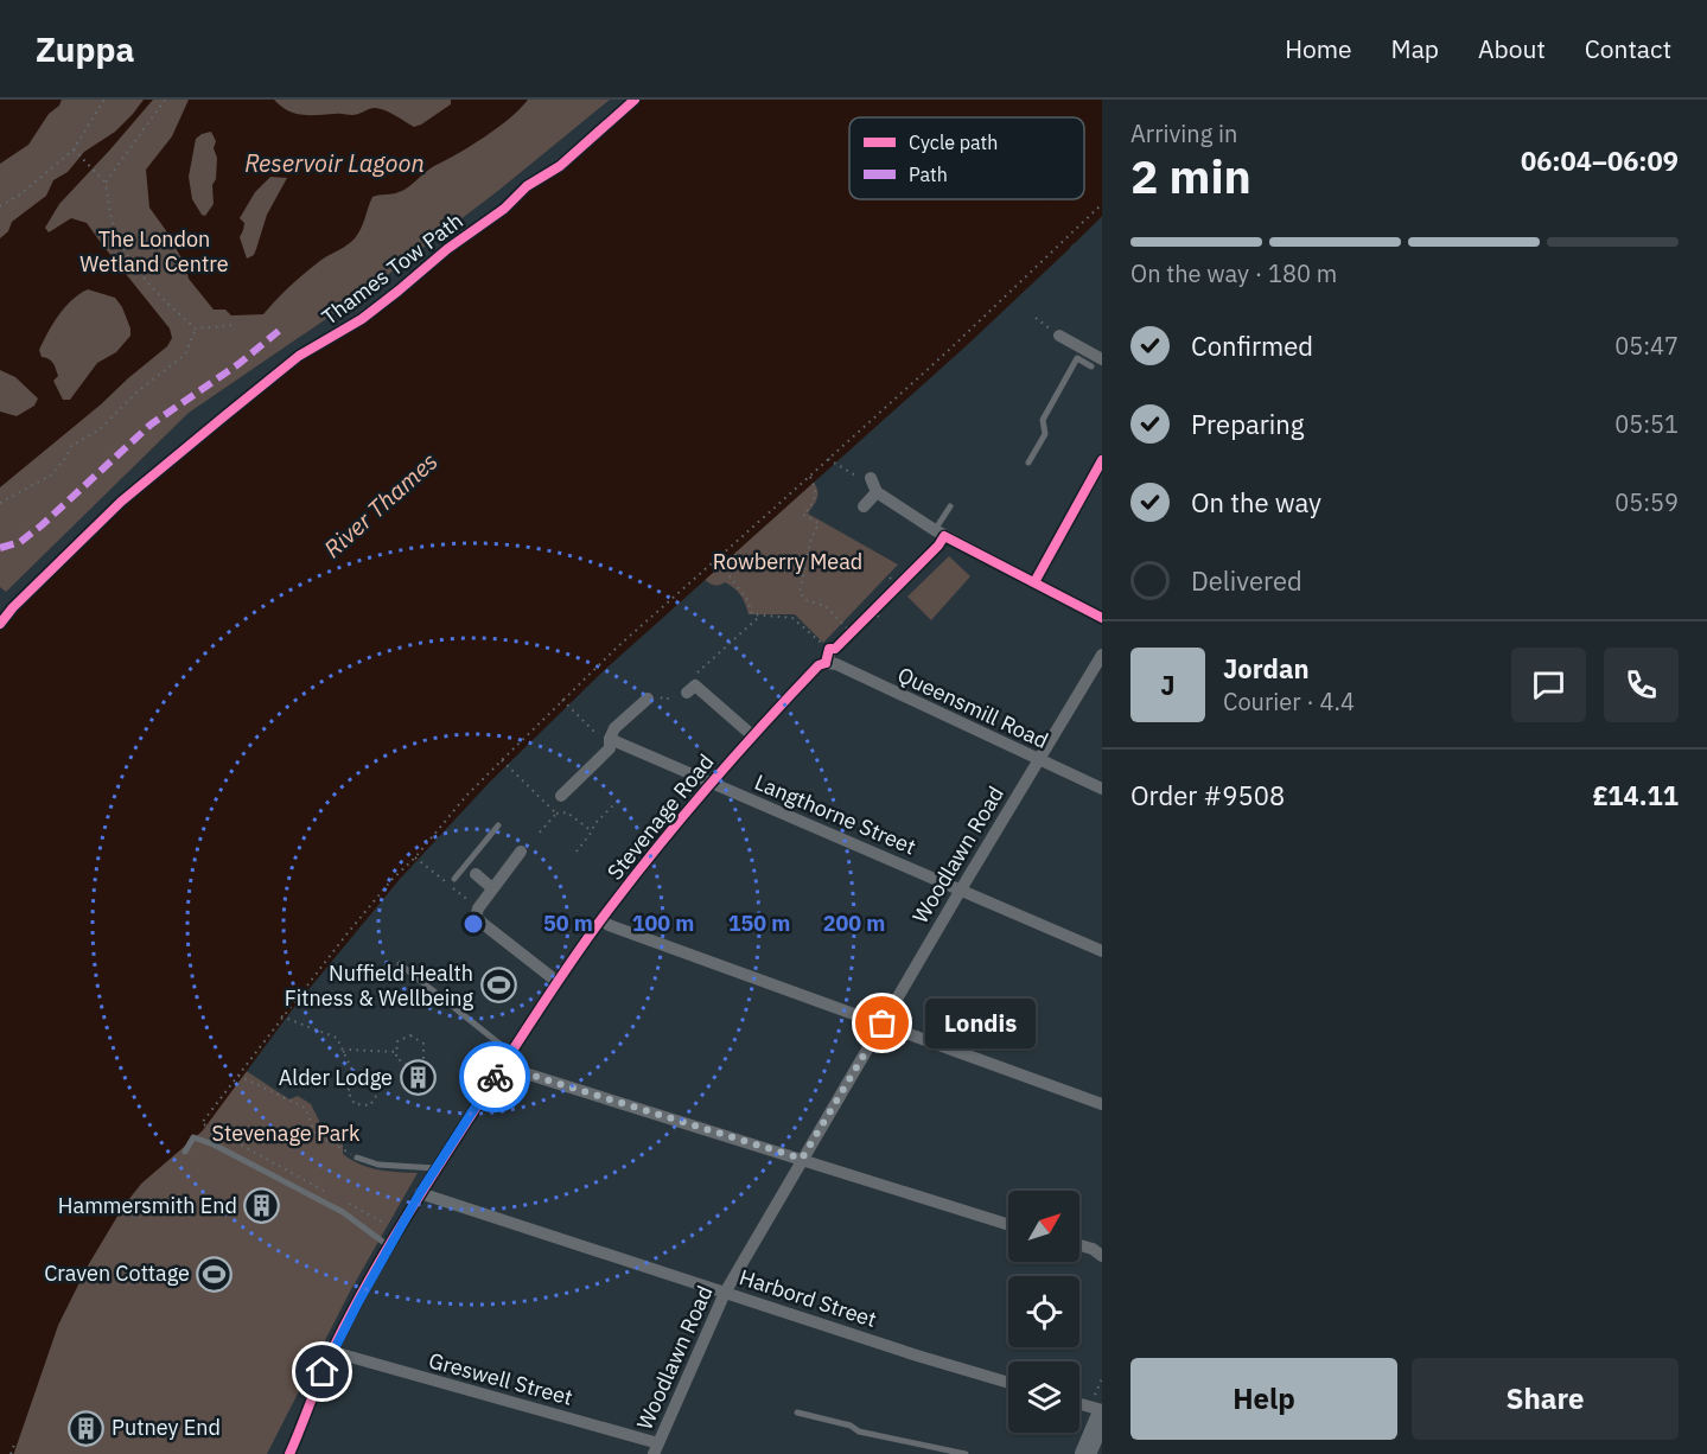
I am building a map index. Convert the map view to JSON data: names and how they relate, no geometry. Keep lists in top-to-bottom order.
{
  "streets": {
    "street": [
      "Queensmill Road",
      "Langthorne Street",
      "Stevenage Road",
      "Woodlawn Road",
      "Harbord Street",
      "Greswell Street"
    ],
    "cycle path": ["Thames Tow Path"]
  },
  "crossings": [
    ["Queensmill Road", "Stevenage Road"],
    ["Queensmill Road", "Woodlawn Road"],
    ["Langthorne Street", "Stevenage Road"],
    ["Langthorne Street", "Woodlawn Road"],
    ["Stevenage Road", "Harbord Street"],
    ["Stevenage Road", "Greswell Street"],
    ["Woodlawn Road", "Harbord Street"],
    ["Woodlawn Road", "Greswell Street"]
  ],
  "water": ["Reservoir Lagoon", "River Thames"],
  "parks": ["The London Wetland Centre", "Rowberry Mead", "Stevenage Park"],
  "places": {
    "sports": ["Nuffield Health Fitness & Wellbeing", "Craven Cottage"],
    "other": ["Londis"],
    "building": ["Alder Lodge", "Hammersmith End", "Putney End"]
  },
  "legend": ["Cycle path", "Path"],
  "north": "top right",
  "page": {
    "header": "Zuppa",
    "nav": [
      "Home",
      "Map",
      "About",
      "Contact"
    ],
    "heading": ["2 min", "Arriving in", "06:04–06:09"],
    "panel": [
      "Jordan",
      "Courier · 4.4",
      "Order #9508",
      "£14.11"
    ],
    "bar": "On the way · 180 m",
    "list": [
      ["Confirmed", "05:47"],
      ["Preparing", "05:51"],
      ["On the way", "05:59"],
      "Delivered"
    ],
    "round": "J",
    "bubble": "Londis",
    "buttons": ["Help", "Share"]
  },
  "rings": [
    "50 m",
    "100 m",
    "150 m",
    "200 m"
  ]
}
